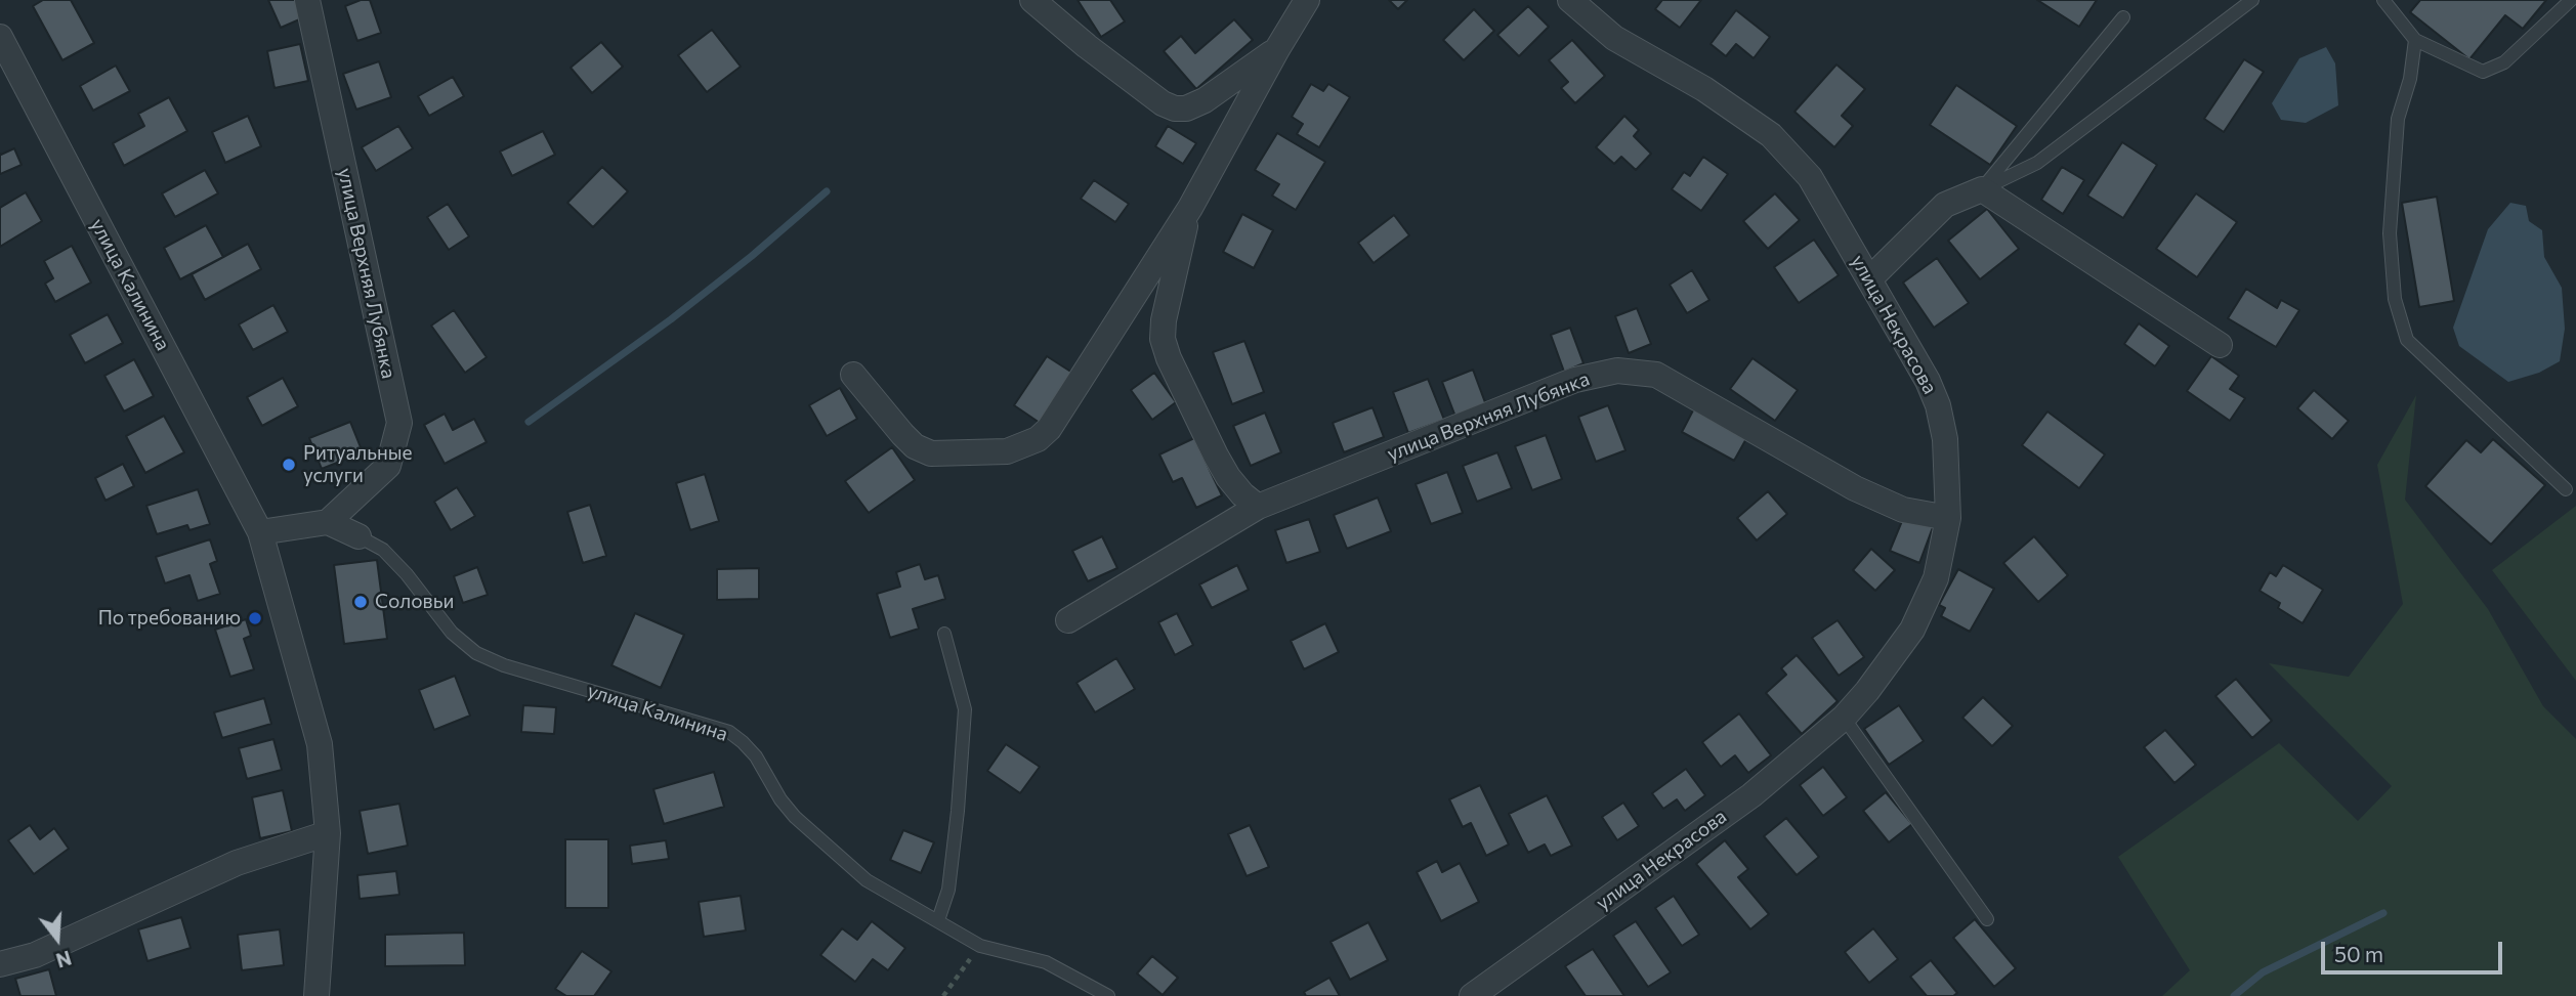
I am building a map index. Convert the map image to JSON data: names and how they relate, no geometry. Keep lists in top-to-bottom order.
{
  "streets": {
    "street": ["улица Верхняя Лубянка", "улица Калинина", "улица Некрасова"]
  },
  "crossings": [
    ["улица Верхняя Лубянка", "улица Калинина"],
    ["улица Верхняя Лубянка", "улица Некрасова"]
  ],
  "places": ["Ритуальные услуги", "Соловьи", "По требованию"],
  "scale_bar": "50 m",
  "north": "bottom"
}
